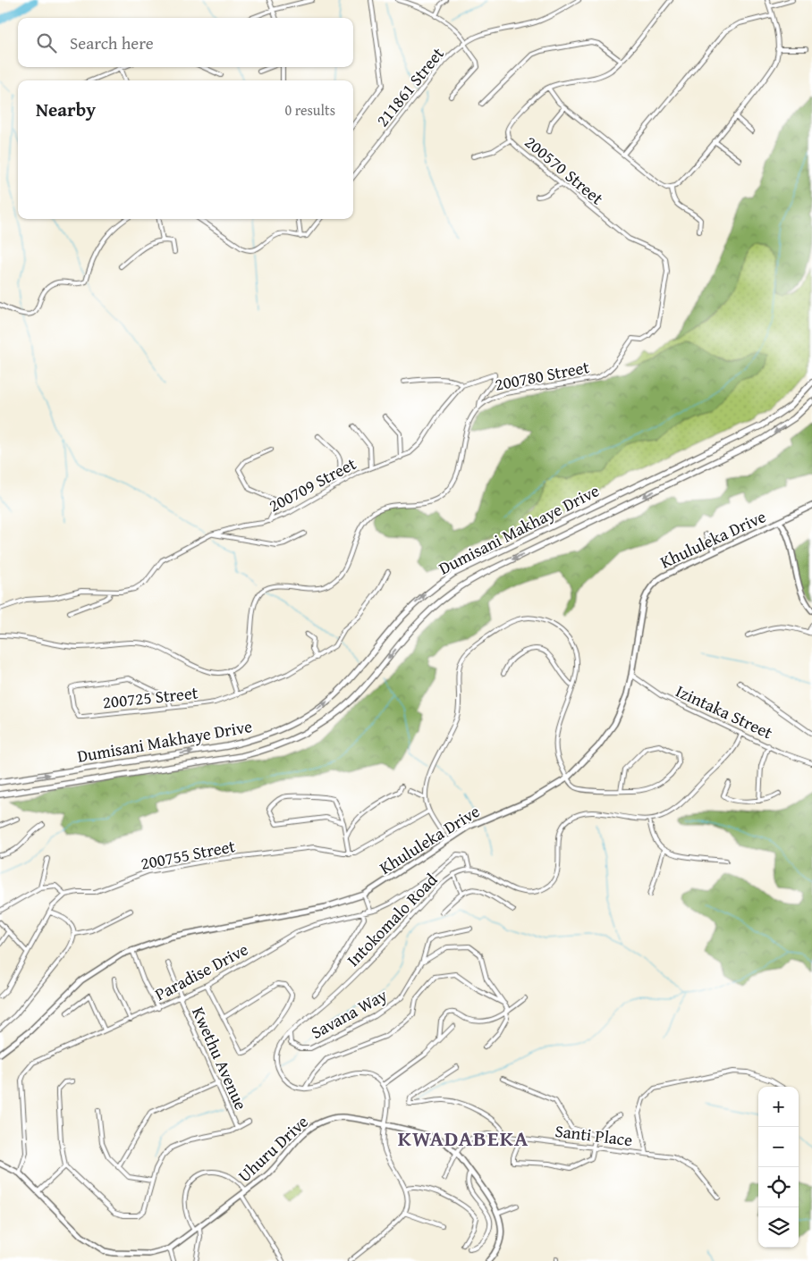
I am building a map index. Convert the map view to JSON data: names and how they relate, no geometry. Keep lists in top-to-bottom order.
{
  "streets": {
    "main road": ["Dumisani Makhaye Drive"],
    "street": [
      "211861 Street",
      "200570 Street",
      "200780 Street",
      "200709 Street",
      "Khululeka Drive",
      "200725 Street",
      "Izintaka Street",
      "200755 Street",
      "Intokomalo Road",
      "Paradise Drive",
      "Savana Way",
      "Kwethu Avenue",
      "Santi Place",
      "Uhuru Drive"
    ]
  },
  "crossings": [
    ["200570 Street", "200780 Street"],
    ["Khululeka Drive", "Izintaka Street"],
    ["Intokomalo Road", "Paradise Drive"],
    ["Intokomalo Road", "Savana Way"],
    ["Paradise Drive", "Kwethu Avenue"],
    ["Paradise Drive", "Uhuru Drive"],
    ["Santi Place", "Uhuru Drive"]
  ],
  "districts": ["KWADABEKA"],
  "page": {
    "search": "Search here",
    "heading": ["Nearby", "0 results"],
    "map_buttons": ["+", "−"]
  }
}
